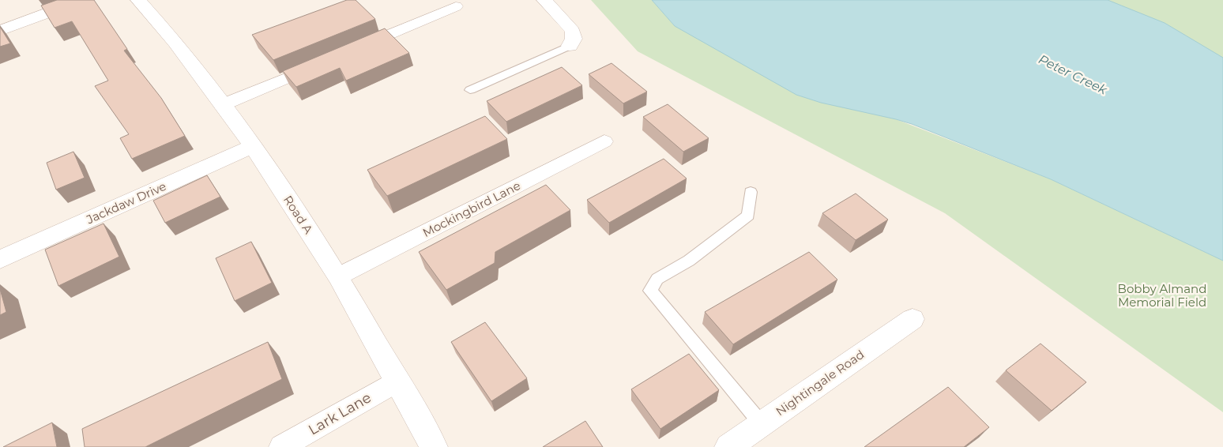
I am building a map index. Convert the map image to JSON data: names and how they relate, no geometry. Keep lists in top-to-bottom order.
{
  "streets": {
    "street": [
      "Jackdaw Drive",
      "Mockingbird Lane",
      "Road A",
      "Nightingale Road",
      "Lark Lane"
    ]
  },
  "crossings": [
    ["Jackdaw Drive", "Road A"],
    ["Mockingbird Lane", "Road A"],
    ["Road A", "Lark Lane"]
  ],
  "water": ["Peter Creek"],
  "parks": ["Bobby Almand Memorial Field"]
}
